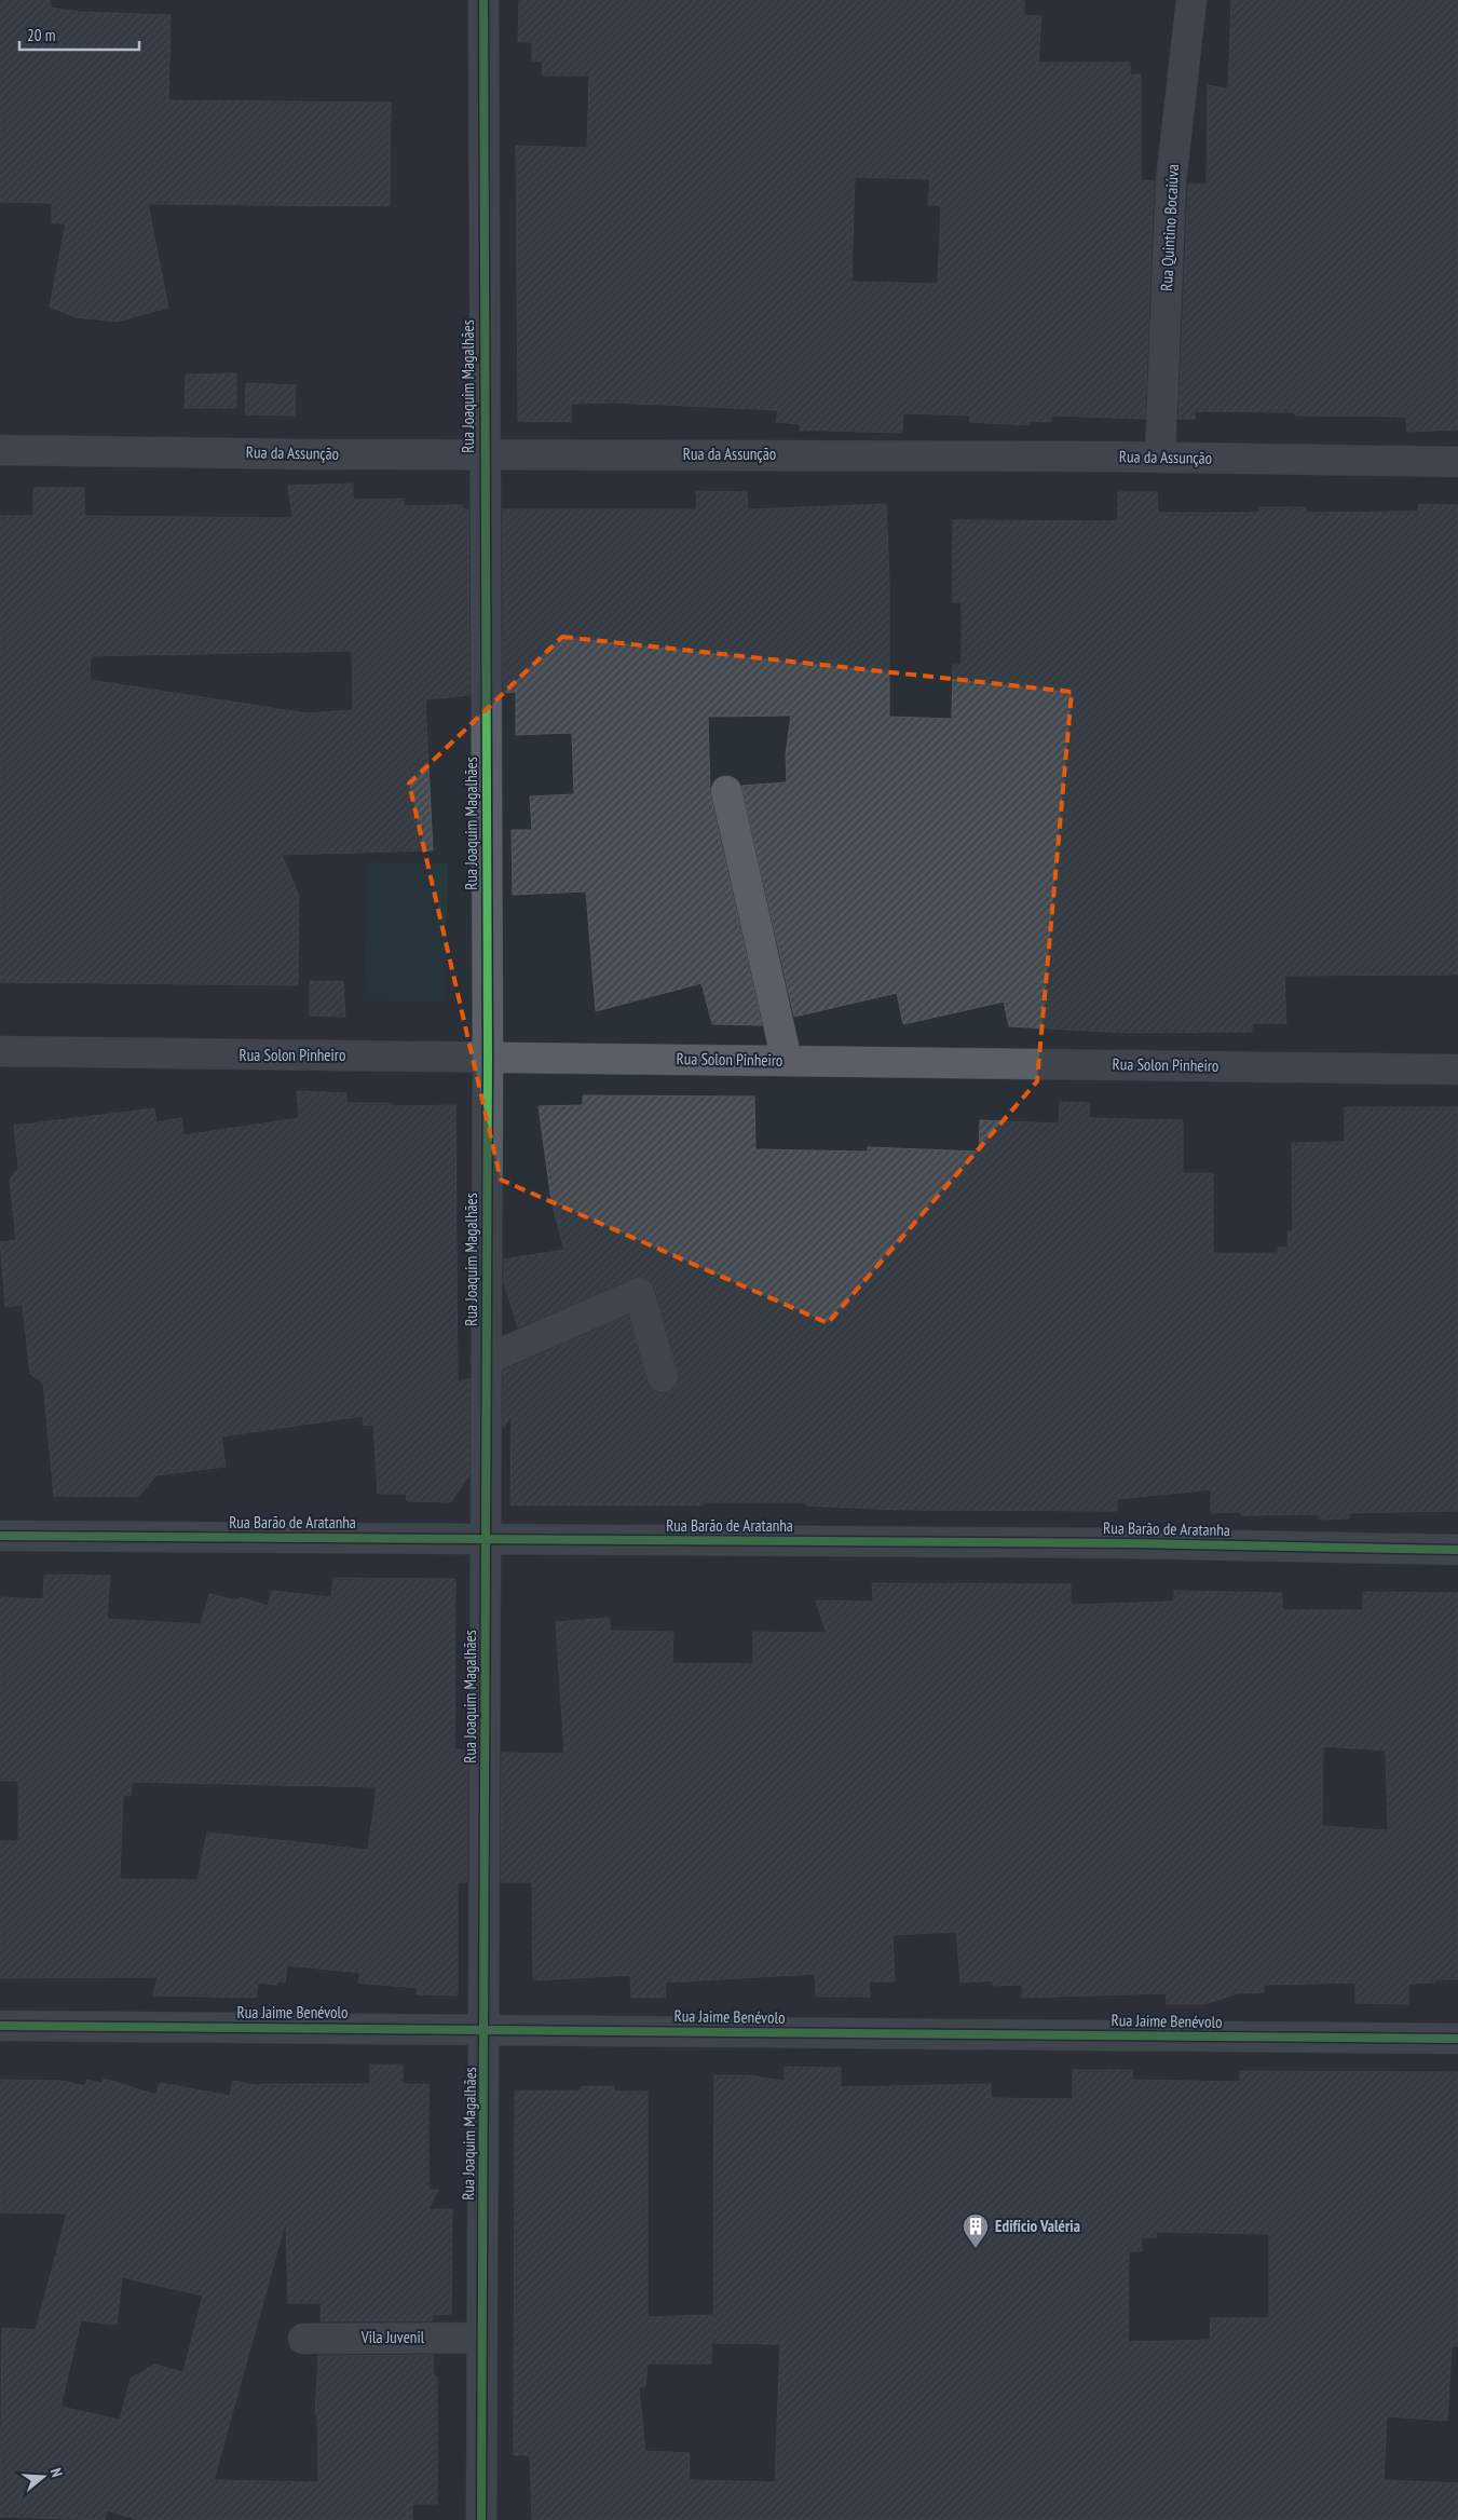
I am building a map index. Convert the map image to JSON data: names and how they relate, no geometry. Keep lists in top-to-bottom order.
{
  "streets": {
    "street": [
      "Rua Quintino Bocaiúva",
      "Rua Joaquim Magalhães",
      "Rua da Assunção",
      "Rua Solon Pinheiro",
      "Rua Barão de Aratanha",
      "Rua Jaime Benévolo",
      "Vila Juvenil"
    ]
  },
  "crossings": [
    ["Rua Quintino Bocaiúva", "Rua da Assunção"],
    ["Rua Joaquim Magalhães", "Rua da Assunção"],
    ["Rua Joaquim Magalhães", "Rua Solon Pinheiro"],
    ["Rua Joaquim Magalhães", "Rua Barão de Aratanha"],
    ["Rua Joaquim Magalhães", "Rua Jaime Benévolo"],
    ["Rua Joaquim Magalhães", "Vila Juvenil"]
  ],
  "places": {
    "building": ["Edifício Valéria"]
  },
  "scale_bar": "20 m",
  "north": "right"
}
